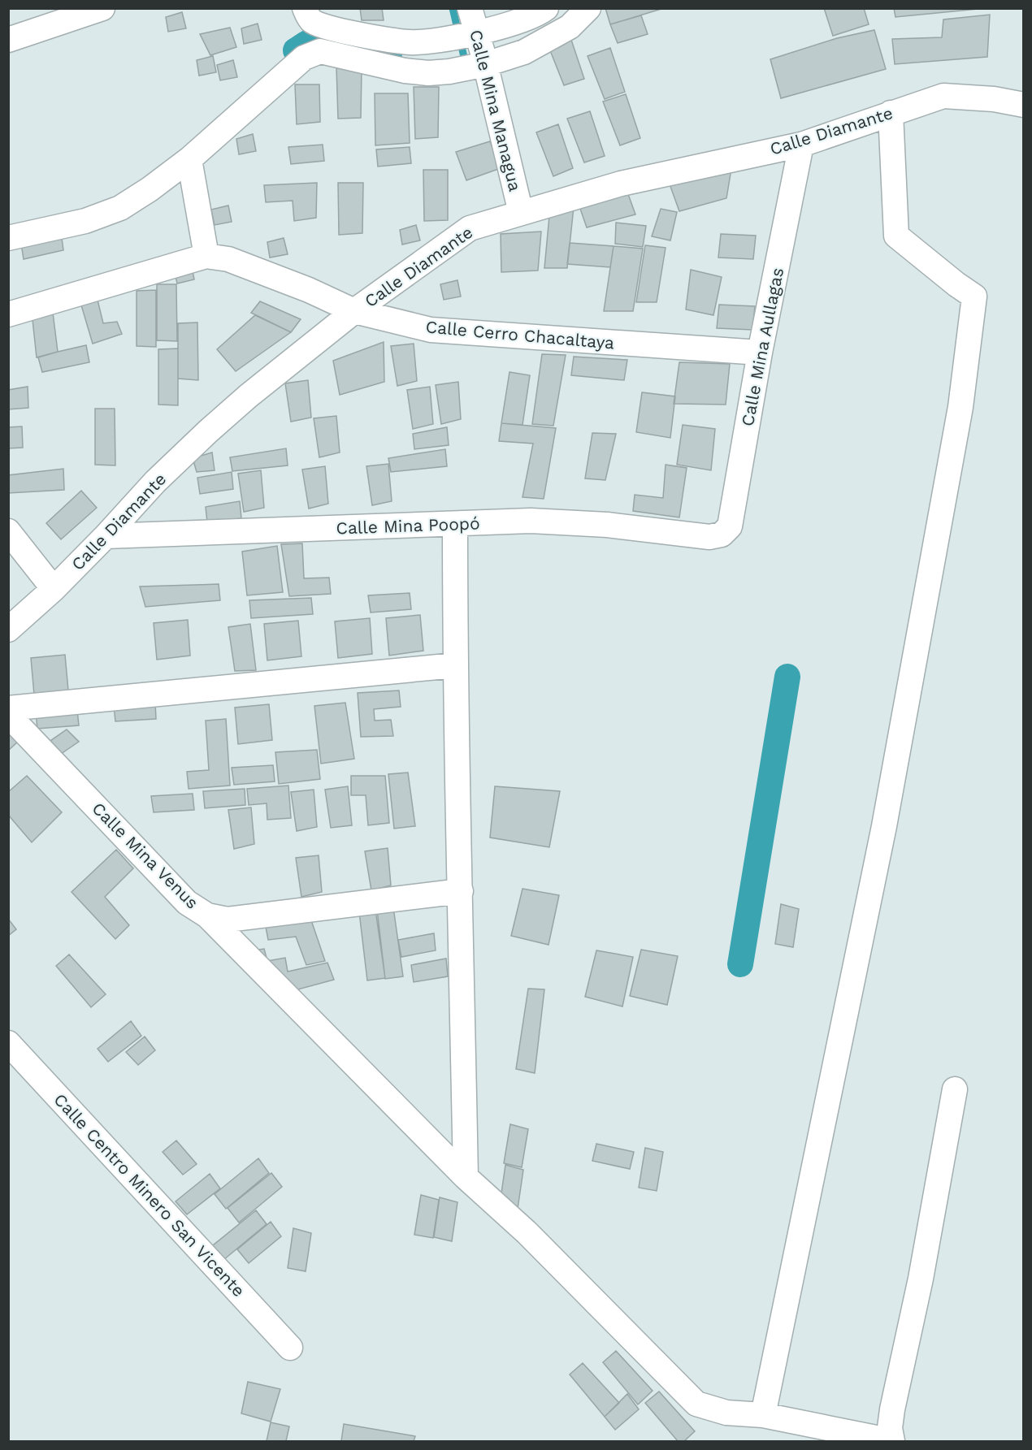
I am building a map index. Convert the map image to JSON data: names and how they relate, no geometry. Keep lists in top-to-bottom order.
{
  "streets": {
    "street": [
      "Calle Mina Managua",
      "Calle Diamante",
      "Calle Cerro Chacaltaya",
      "Calle Mina Aullagas",
      "Calle Mina Poopó",
      "Calle Mina Venus",
      "Calle Centro Minero San Vicente"
    ]
  },
  "crossings": [
    ["Calle Mina Managua", "Calle Diamante"],
    ["Calle Diamante", "Calle Cerro Chacaltaya"],
    ["Calle Diamante", "Calle Mina Aullagas"],
    ["Calle Diamante", "Calle Mina Poopó"],
    ["Calle Cerro Chacaltaya", "Calle Mina Aullagas"],
    ["Calle Mina Aullagas", "Calle Mina Poopó"]
  ]
}
